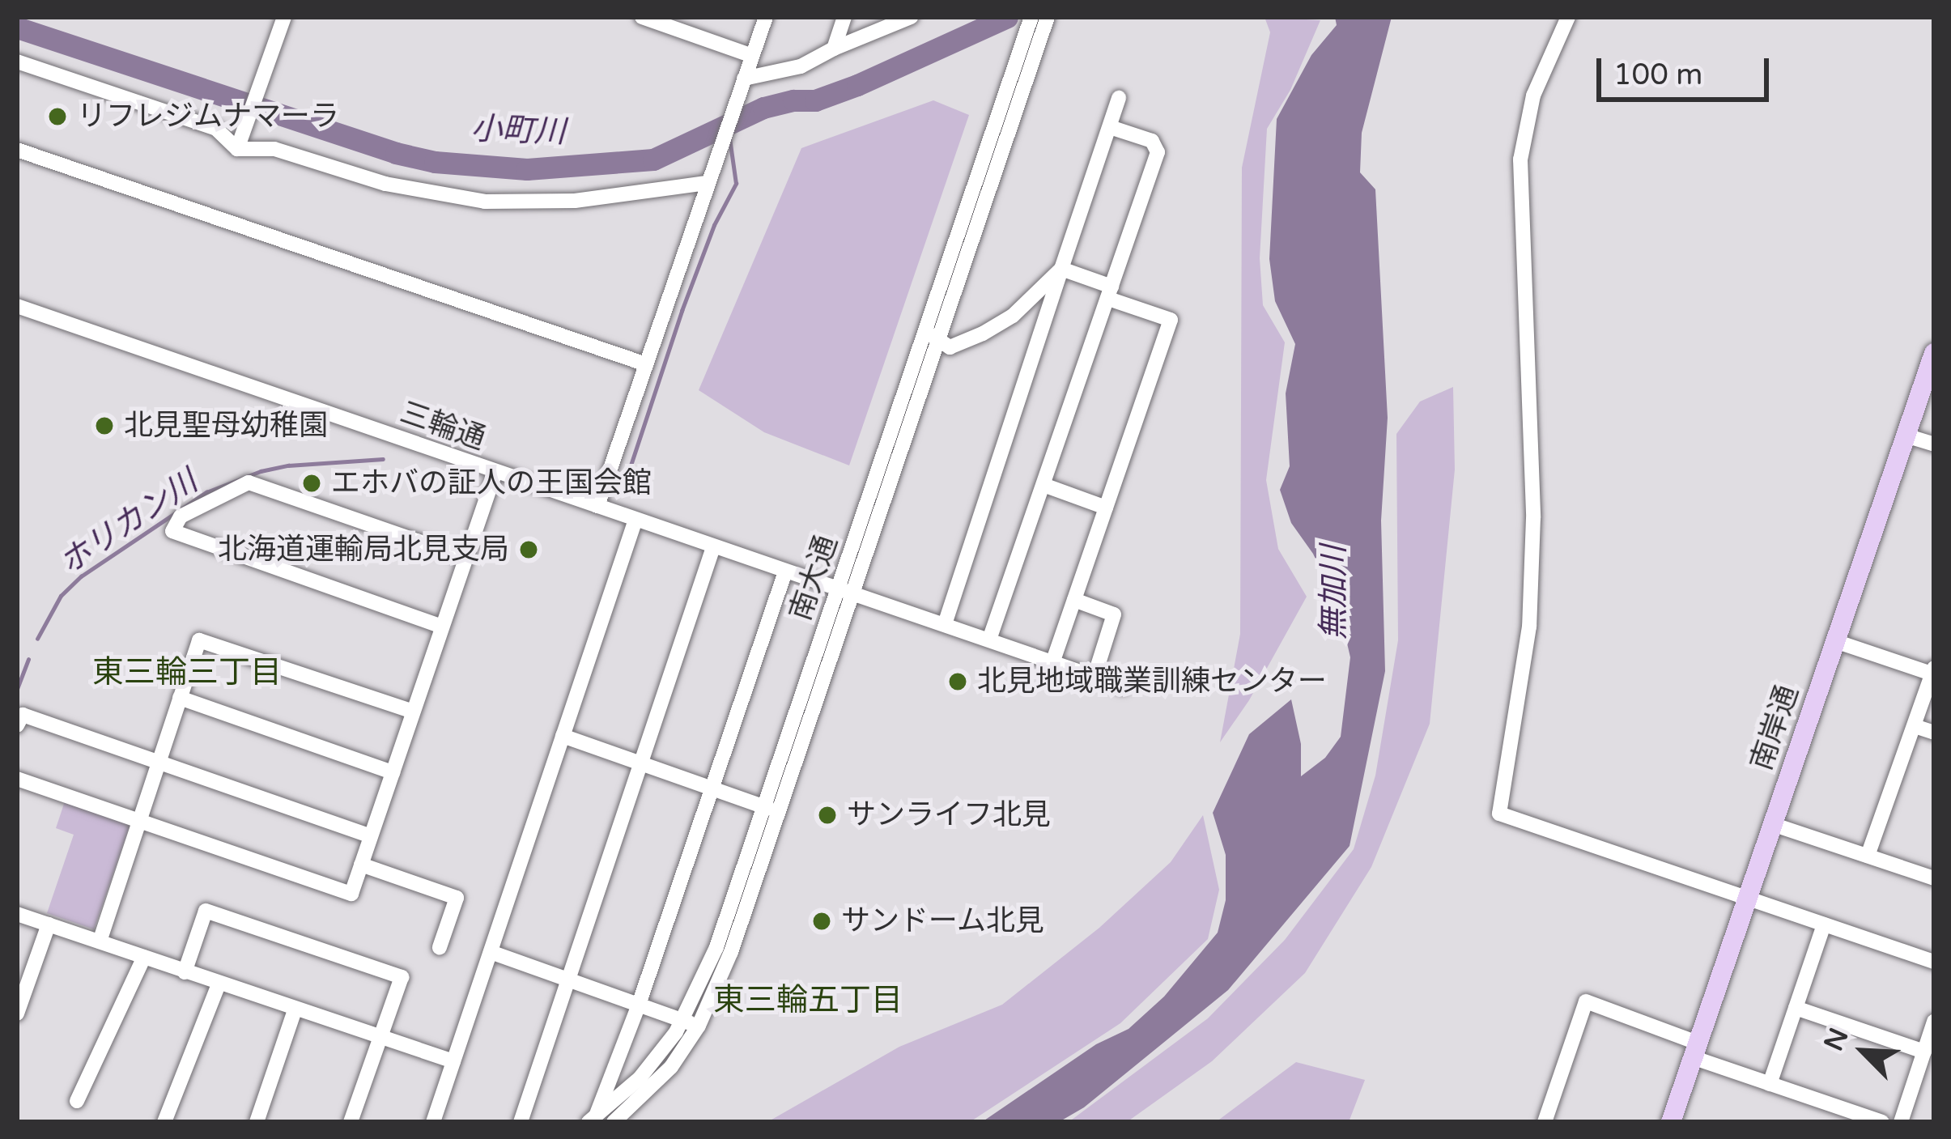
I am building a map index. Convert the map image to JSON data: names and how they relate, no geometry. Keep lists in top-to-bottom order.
{
  "streets": {
    "main road": ["南岸通"],
    "street": ["三輪通", "南大通"]
  },
  "crossings": [
    ["三輪通", "南大通"]
  ],
  "districts": ["東三輪三丁目", "東三輪五丁目"],
  "water": ["小町川", "ホリカン川", "無加川"],
  "places": [
    "リフレジムナマーラ",
    "北見聖母幼稚園",
    "エホバの証人の王国会館",
    "北海道運輸局北見支局",
    "北見地域職業訓練センター",
    "サンライフ北見",
    "サンドーム北見"
  ],
  "scale_bar": "100 m",
  "north": "top left"
}
